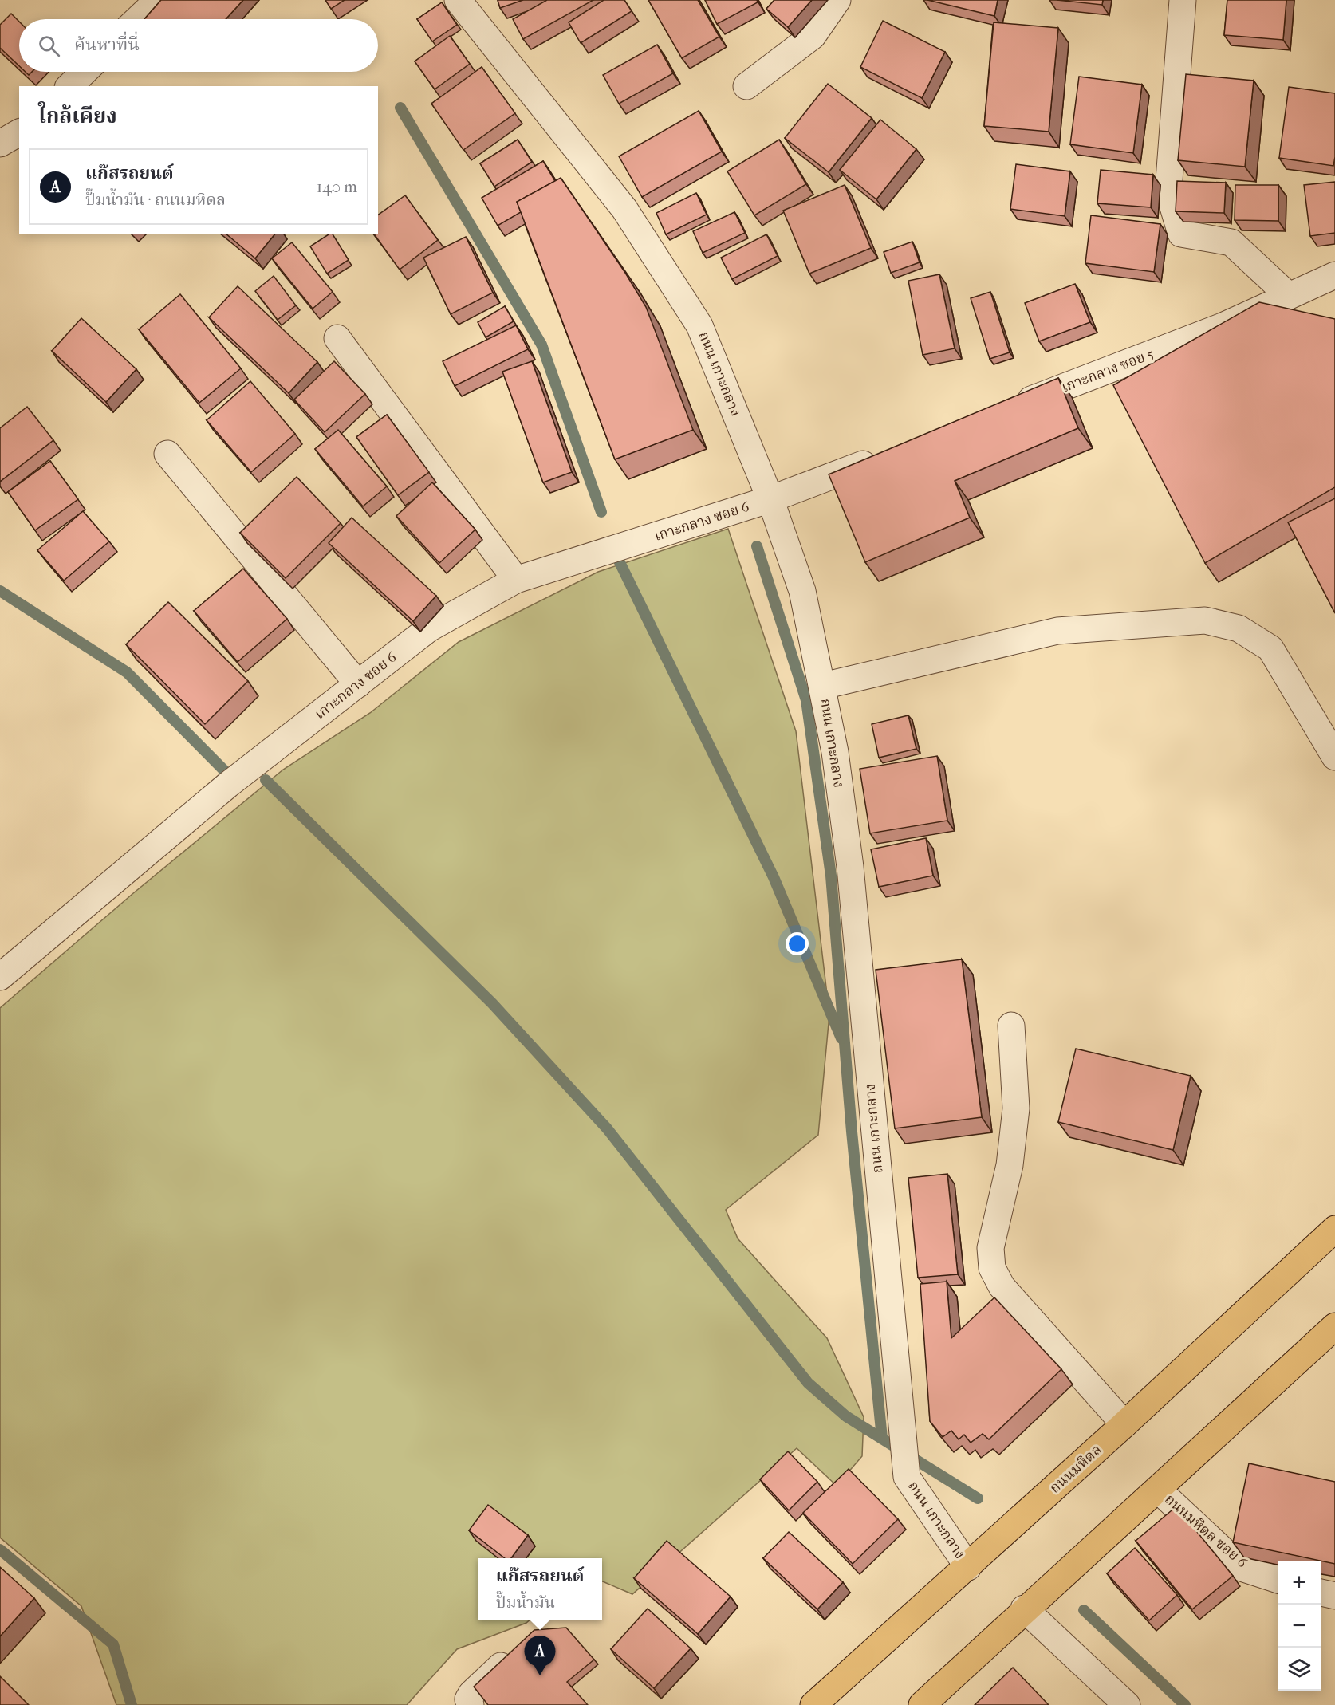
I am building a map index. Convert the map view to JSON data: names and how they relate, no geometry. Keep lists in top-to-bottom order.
{
  "streets": {
    "main road": ["ถนนมหิดล"],
    "street": [
      "เกาะกลาง ซอย 5",
      "ถนน เกาะกลาง",
      "เกาะกลาง ซอย 6",
      "ถนนมหิดล ซอย 6"
    ]
  },
  "crossings": [
    ["ถนน เกาะกลาง", "เกาะกลาง ซอย 6"],
    ["ถนน เกาะกลาง", "ถนนมหิดล"]
  ],
  "page": {
    "search": "ค้นหาที่นี่",
    "heading": "ใกล้เคียง",
    "list": [
      {
        "mark": "A",
        "name": "แก๊สรถยนต์",
        "note": "ปั๊มน้ำมัน · ถนนมหิดล",
        "value": "140 m"
      }
    ],
    "popup": ["แก๊สรถยนต์", "ปั๊มน้ำมัน"],
    "map_buttons": ["+", "−"],
    "pins": "A"
  }
}
